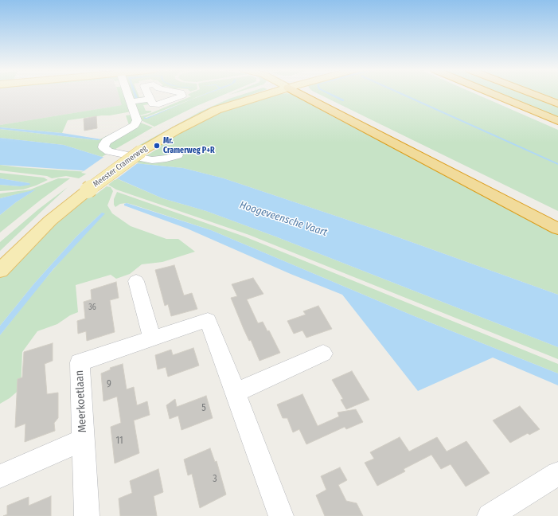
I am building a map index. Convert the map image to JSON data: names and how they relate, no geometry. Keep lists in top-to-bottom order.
{
  "streets": {
    "main road": ["Meester Cramerweg"],
    "street": ["Meerkoetlaan"]
  },
  "water": ["Hoogeveensche Vaart"],
  "places": ["Mr. Cramerweg P+R"],
  "house_numbers": [
    "36",
    "9",
    "5",
    "11",
    "3"
  ]
}
